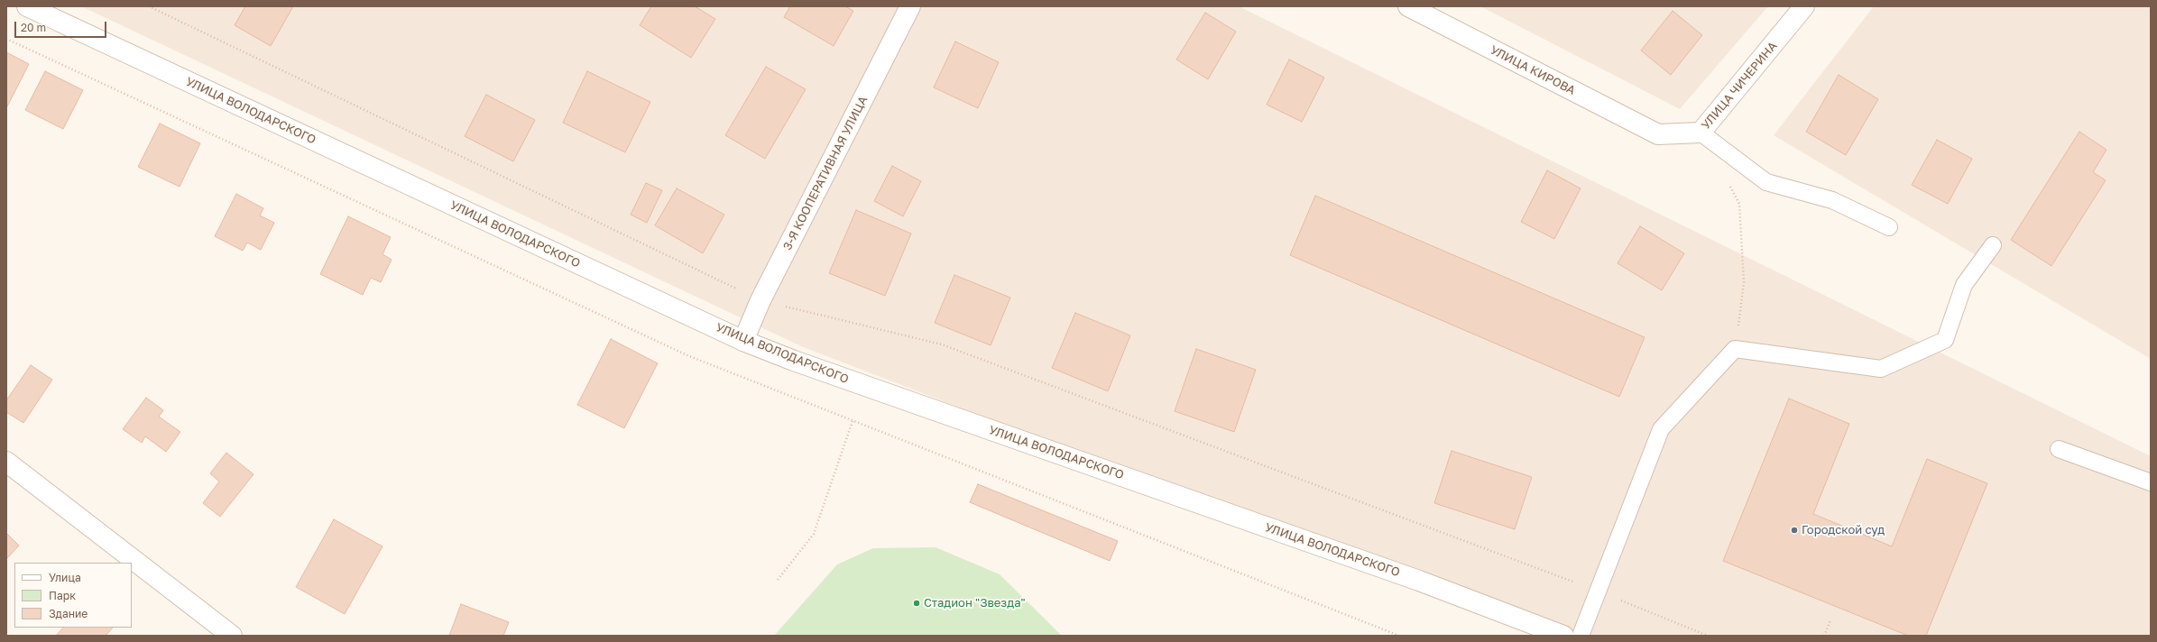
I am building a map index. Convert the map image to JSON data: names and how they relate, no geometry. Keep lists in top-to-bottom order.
{
  "streets": {
    "street": [
      "УЛИЦА КИРОВА",
      "УЛИЦА ЧИЧЕРИНА",
      "УЛИЦА ВОЛОДАРСКОГО",
      "3-Я КООПЕРАТИВНАЯ УЛИЦА"
    ]
  },
  "crossings": [
    ["УЛИЦА КИРОВА", "УЛИЦА ЧИЧЕРИНА"],
    ["УЛИЦА ВОЛОДАРСКОГО", "3-Я КООПЕРАТИВНАЯ УЛИЦА"]
  ],
  "places": ["Городской суд", "Стадион \"Звезда\""],
  "legend": ["Улица", "Парк", "Здание"],
  "scale_bar": "20 m"
}
